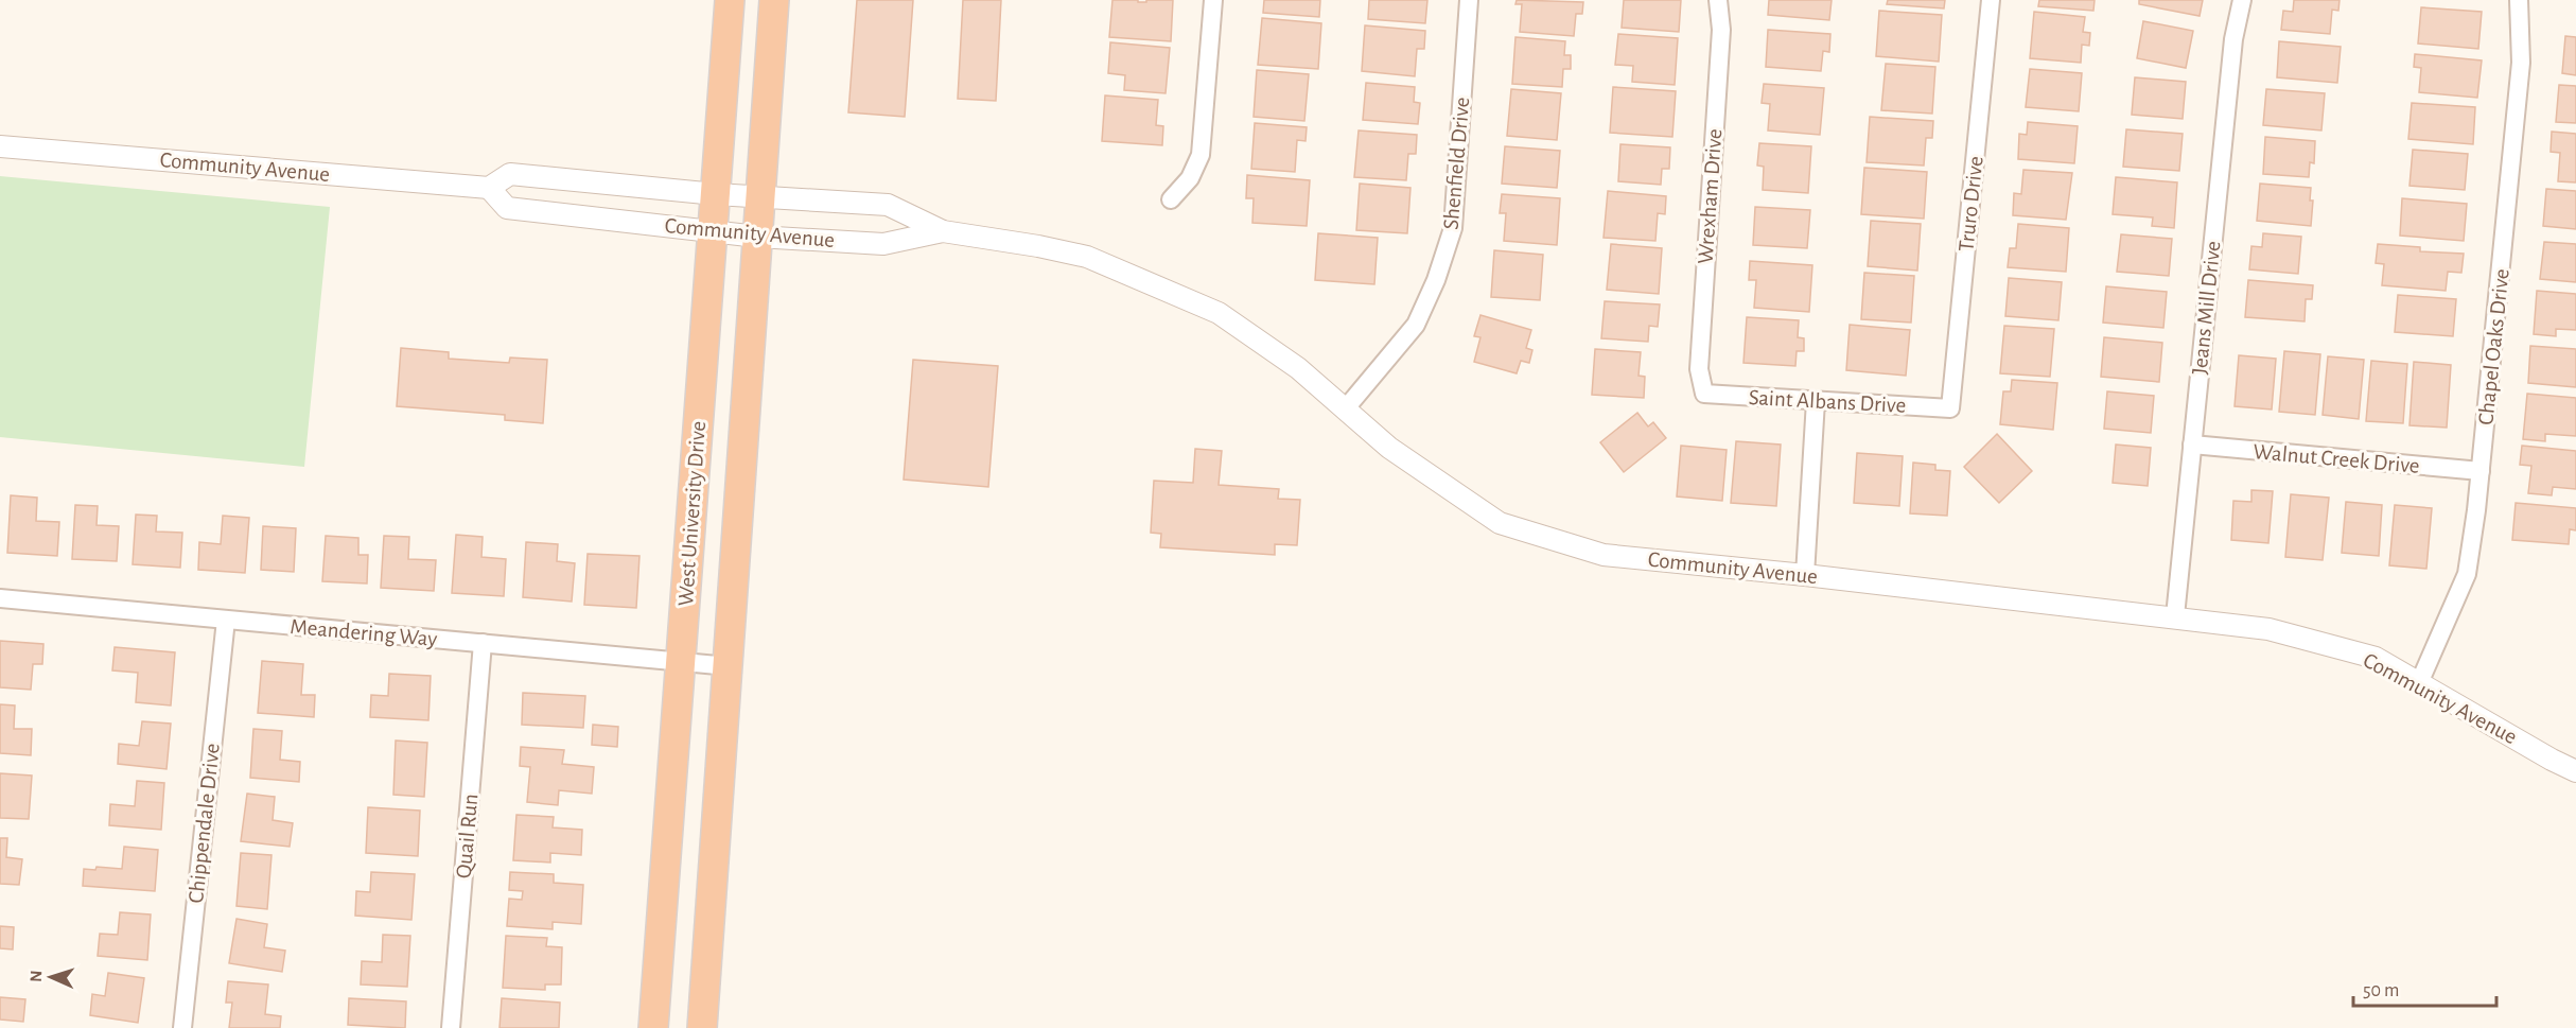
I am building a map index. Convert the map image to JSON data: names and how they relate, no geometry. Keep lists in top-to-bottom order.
{
  "streets": {
    "highway": ["West University Drive"],
    "street": [
      "Shenfield Drive",
      "Community Avenue",
      "Wrexham Drive",
      "Truro Drive",
      "Jeans Mill Drive",
      "Chapel Oaks Drive",
      "Saint Albans Drive",
      "Walnut Creek Drive",
      "Meandering Way",
      "Chippendale Drive",
      "Quail Run"
    ]
  },
  "crossings": [
    ["Shenfield Drive", "Community Avenue"],
    ["Community Avenue", "Jeans Mill Drive"],
    ["Community Avenue", "Chapel Oaks Drive"],
    ["Community Avenue", "West University Drive"],
    ["Wrexham Drive", "Saint Albans Drive"],
    ["Truro Drive", "Saint Albans Drive"],
    ["Jeans Mill Drive", "Walnut Creek Drive"],
    ["Chapel Oaks Drive", "Walnut Creek Drive"],
    ["West University Drive", "Meandering Way"],
    ["Meandering Way", "Chippendale Drive"],
    ["Meandering Way", "Quail Run"]
  ],
  "scale_bar": "50 m",
  "north": "left"
}
